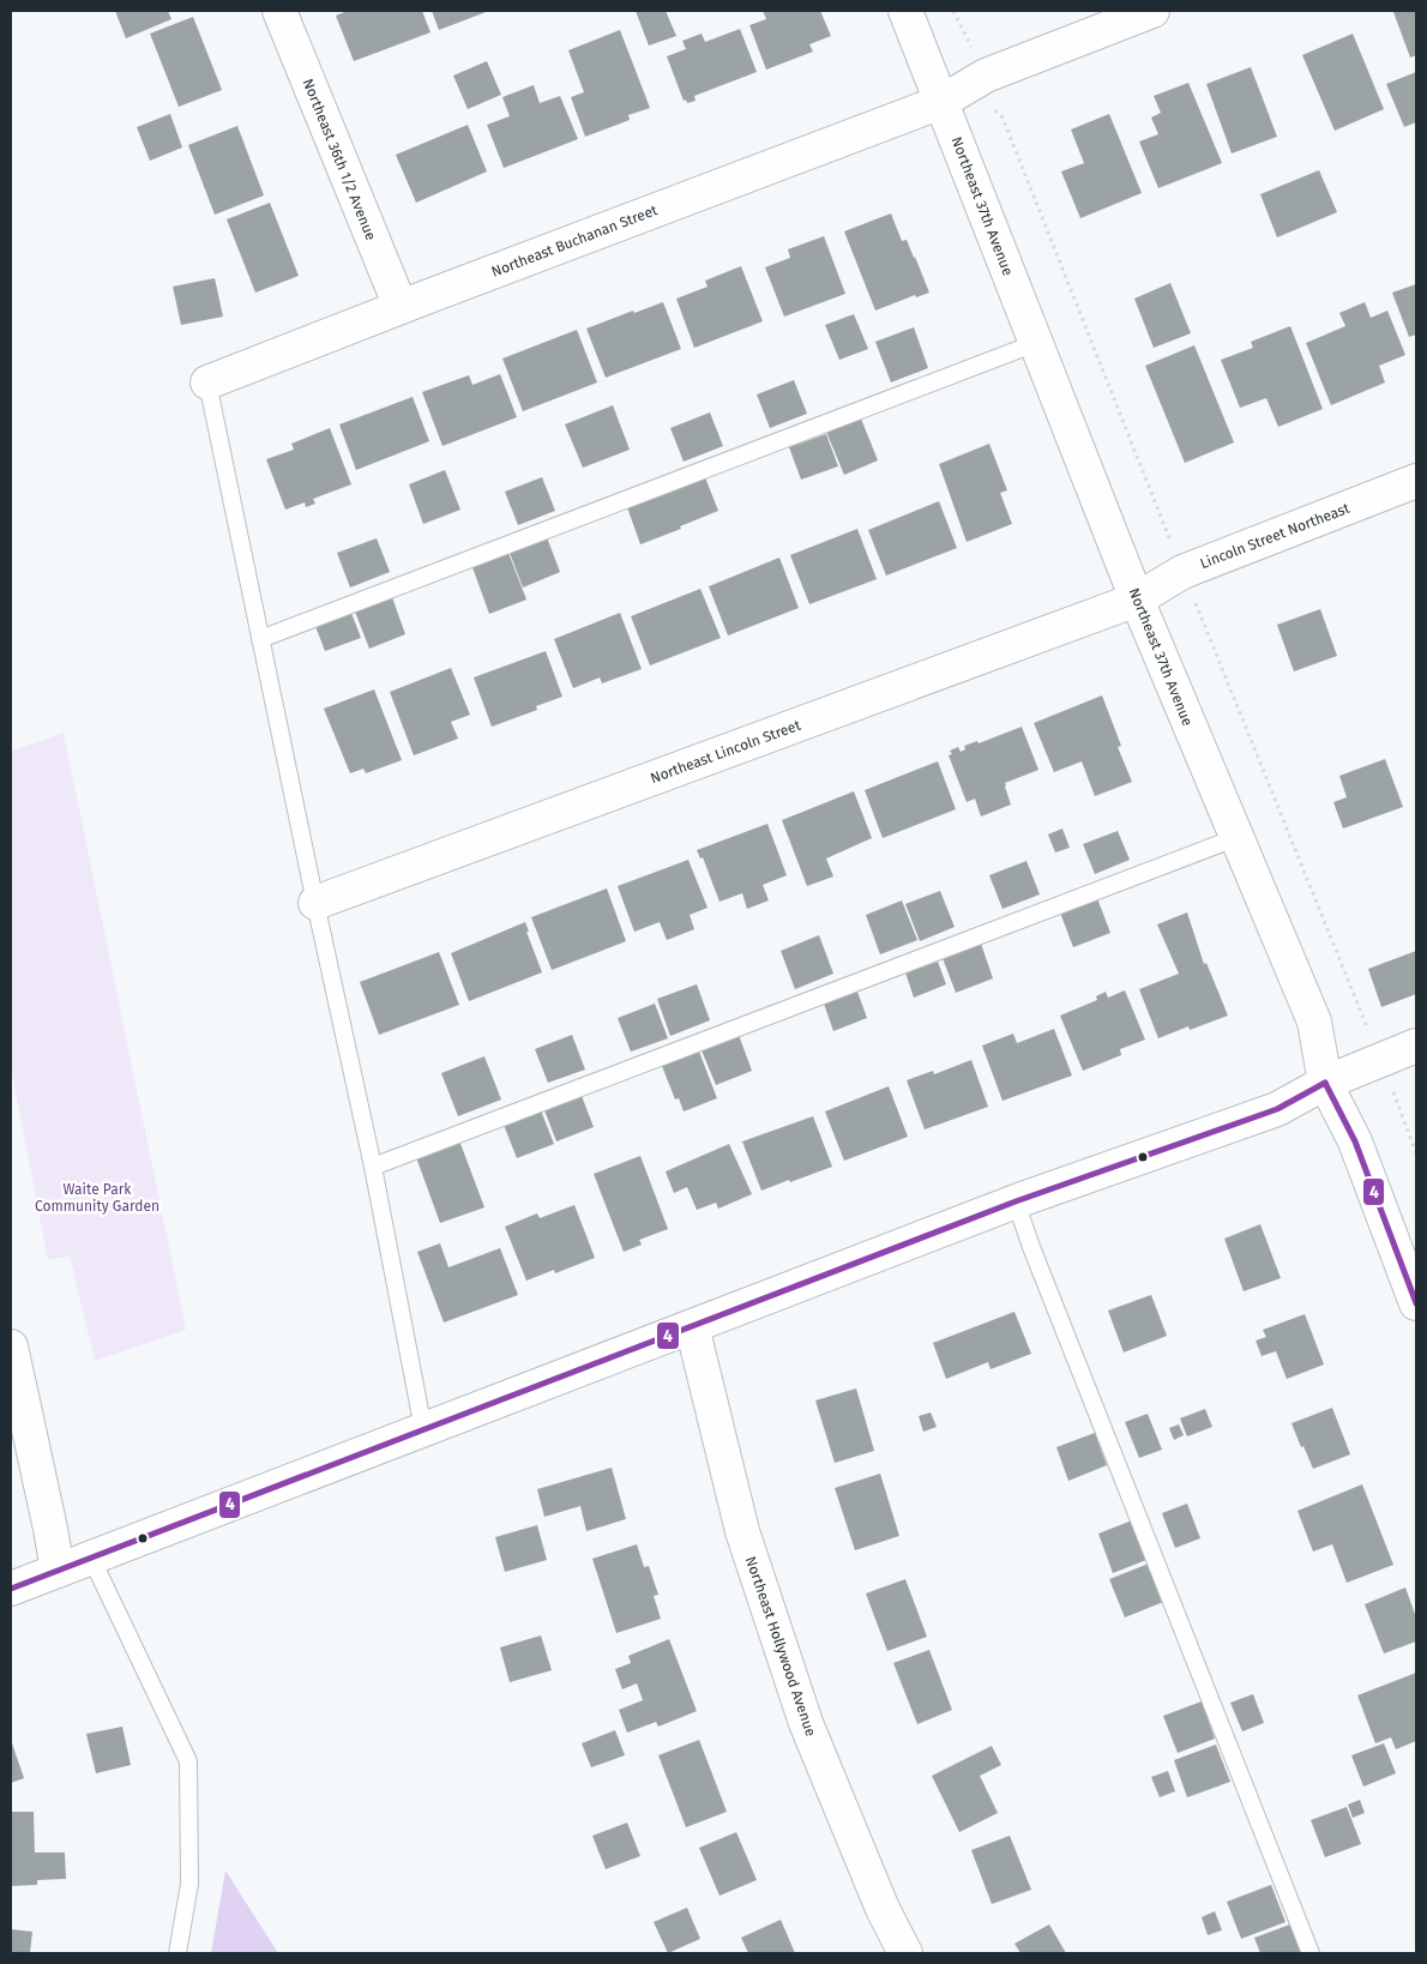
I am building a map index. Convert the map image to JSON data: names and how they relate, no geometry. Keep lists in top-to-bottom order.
{
  "streets": {
    "street": [
      "Northeast 36th 1/2 Avenue",
      "Northeast 37th Avenue",
      "Northeast Buchanan Street",
      "Lincoln Street Northeast",
      "Northeast Lincoln Street",
      "Northeast Hollywood Avenue"
    ]
  },
  "crossings": [
    ["Northeast 36th 1/2 Avenue", "Northeast Buchanan Street"],
    ["Northeast 37th Avenue", "Northeast Buchanan Street"],
    ["Northeast 37th Avenue", "Lincoln Street Northeast"],
    ["Northeast 37th Avenue", "Northeast Lincoln Street"],
    ["Lincoln Street Northeast", "Northeast Lincoln Street"]
  ],
  "parks": ["Waite Park Community Garden"],
  "lines": ["transit line 4"]
}
